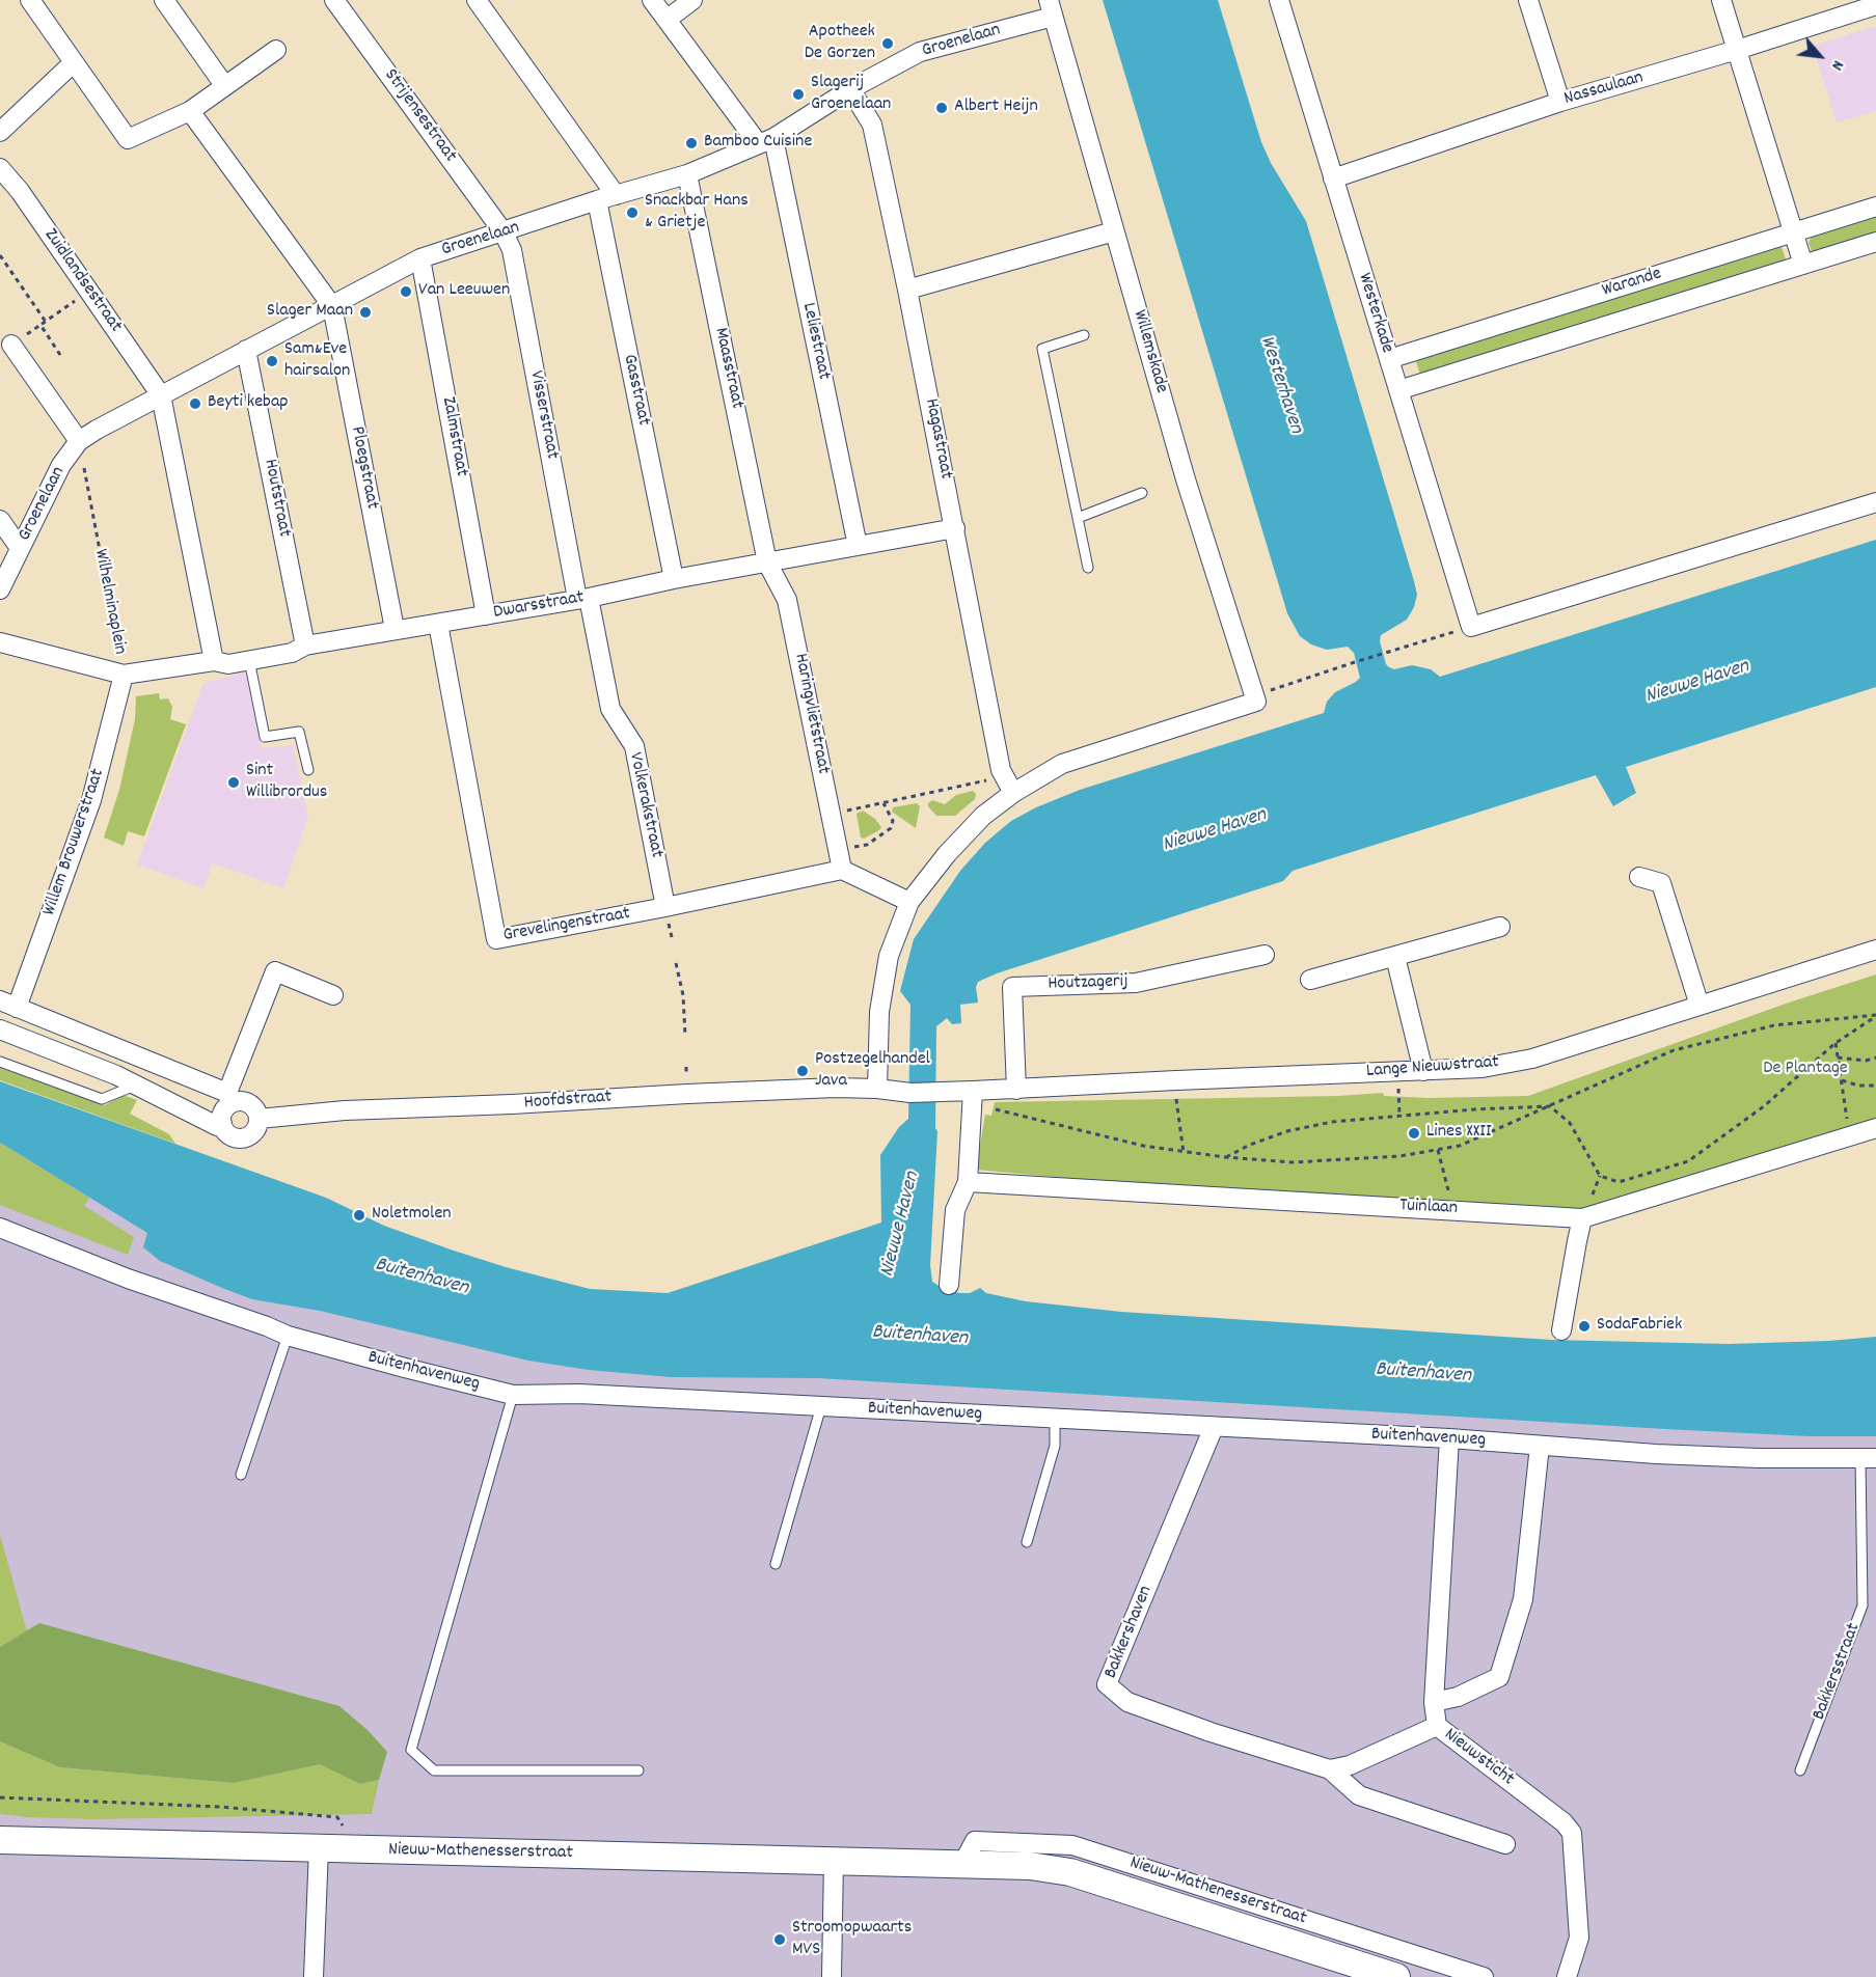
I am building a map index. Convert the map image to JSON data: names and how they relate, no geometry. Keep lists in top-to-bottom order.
{
  "streets": {
    "street": [
      "Groenelaan",
      "Nassaulaan",
      "Strijensestraat",
      "Zuidlandsestraat",
      "Warande",
      "Westerkade",
      "Leliestraat",
      "Willemskade",
      "Maasstraat",
      "Gasstraat",
      "Visserstraat",
      "Zalmstraat",
      "Hagastraat",
      "Ploegstraat",
      "Houtstraat",
      "Wilhelminaplein",
      "Dwarsstraat",
      "Haringvlietstraat",
      "Volkerakstraat",
      "Willem Brouwerstraat",
      "Grevelingenstraat",
      "Houtzagerij",
      "Lange Nieuwstraat",
      "Hoofdstraat",
      "Tuinlaan",
      "Buitenhavenweg",
      "Bakkershaven",
      "Nieuwsticht",
      "Nieuw-Mathenesserstraat"
    ],
    "lane": ["Bakkersstraat"]
  },
  "crossings": [
    ["Groenelaan", "Strijensestraat"],
    ["Groenelaan", "Zuidlandsestraat"],
    ["Groenelaan", "Leliestraat"],
    ["Groenelaan", "Willemskade"],
    ["Groenelaan", "Maasstraat"],
    ["Groenelaan", "Gasstraat"],
    ["Groenelaan", "Visserstraat"],
    ["Groenelaan", "Zalmstraat"],
    ["Groenelaan", "Hagastraat"],
    ["Groenelaan", "Ploegstraat"],
    ["Groenelaan", "Houtstraat"],
    ["Groenelaan", "Wilhelminaplein"],
    ["Nassaulaan", "Westerkade"],
    ["Strijensestraat", "Visserstraat"],
    ["Warande", "Westerkade"],
    ["Leliestraat", "Dwarsstraat"],
    ["Maasstraat", "Dwarsstraat"],
    ["Maasstraat", "Haringvlietstraat"],
    ["Gasstraat", "Dwarsstraat"],
    ["Visserstraat", "Dwarsstraat"],
    ["Visserstraat", "Volkerakstraat"],
    ["Zalmstraat", "Dwarsstraat"],
    ["Hagastraat", "Dwarsstraat"],
    ["Ploegstraat", "Dwarsstraat"],
    ["Houtstraat", "Dwarsstraat"],
    ["Wilhelminaplein", "Dwarsstraat"],
    ["Wilhelminaplein", "Willem Brouwerstraat"],
    ["Dwarsstraat", "Haringvlietstraat"],
    ["Dwarsstraat", "Volkerakstraat"],
    ["Dwarsstraat", "Willem Brouwerstraat"],
    ["Dwarsstraat", "Grevelingenstraat"],
    ["Haringvlietstraat", "Grevelingenstraat"],
    ["Volkerakstraat", "Grevelingenstraat"],
    ["Houtzagerij", "Lange Nieuwstraat"],
    ["Lange Nieuwstraat", "Hoofdstraat"],
    ["Buitenhavenweg", "Bakkershaven"],
    ["Buitenhavenweg", "Bakkersstraat"],
    ["Buitenhavenweg", "Nieuwsticht"]
  ],
  "water": ["Westerhaven", "Nieuwe Haven", "Buitenhaven"],
  "parks": ["De Plantage"],
  "places": [
    "Apotheek De Gorzen",
    "Slagerij Groenelaan",
    "Albert Heijn",
    "Bamboo Cuisine",
    "Snackbar Hans & Grietje",
    "Van Leeuwen",
    "Slager Maan",
    "Sam&Eve hairsalon",
    "Beyti kebap",
    "Sint Willibrordus",
    "Postzegelhandel Java",
    "Lines XXII",
    "Noletmolen",
    "SodaFabriek",
    "Stroomopwaarts MVS"
  ],
  "north": "bottom right"
}
